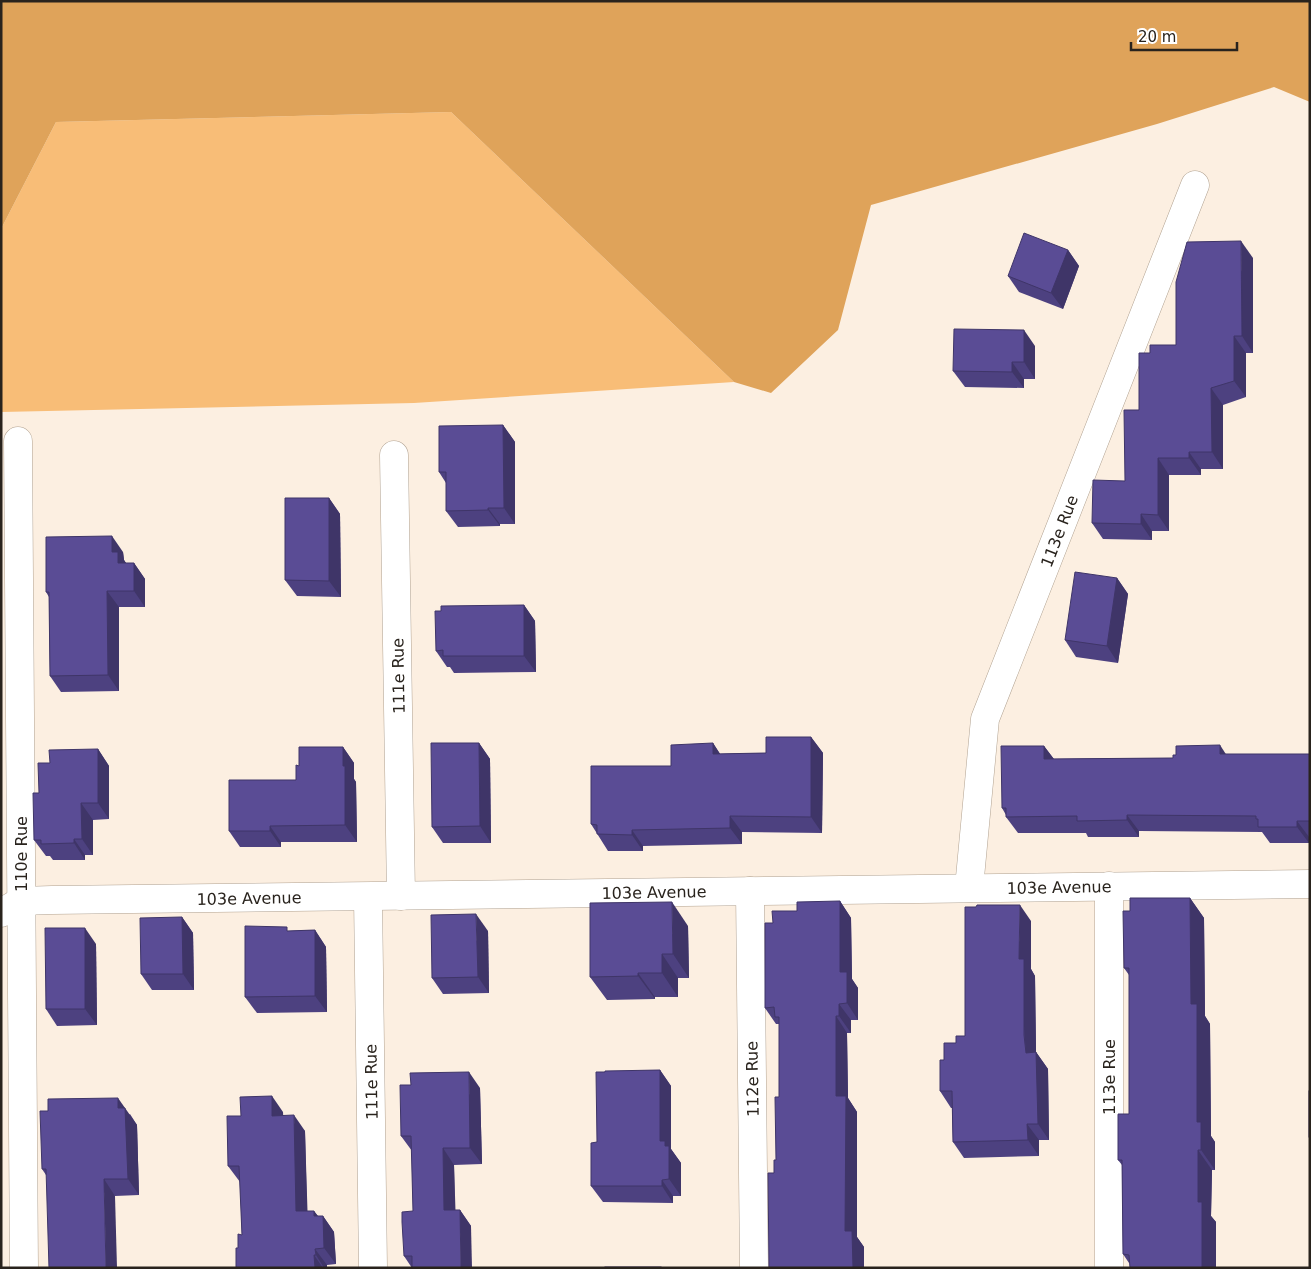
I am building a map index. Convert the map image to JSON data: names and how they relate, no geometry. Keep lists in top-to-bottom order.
{
  "streets": {
    "street": [
      "113e Rue",
      "111e Rue",
      "110e Rue",
      "103e Avenue",
      "112e Rue"
    ]
  },
  "crossings": [
    ["113e Rue", "103e Avenue"],
    ["111e Rue", "103e Avenue"],
    ["110e Rue", "103e Avenue"],
    ["103e Avenue", "112e Rue"]
  ],
  "scale_bar": "20 m"
}
